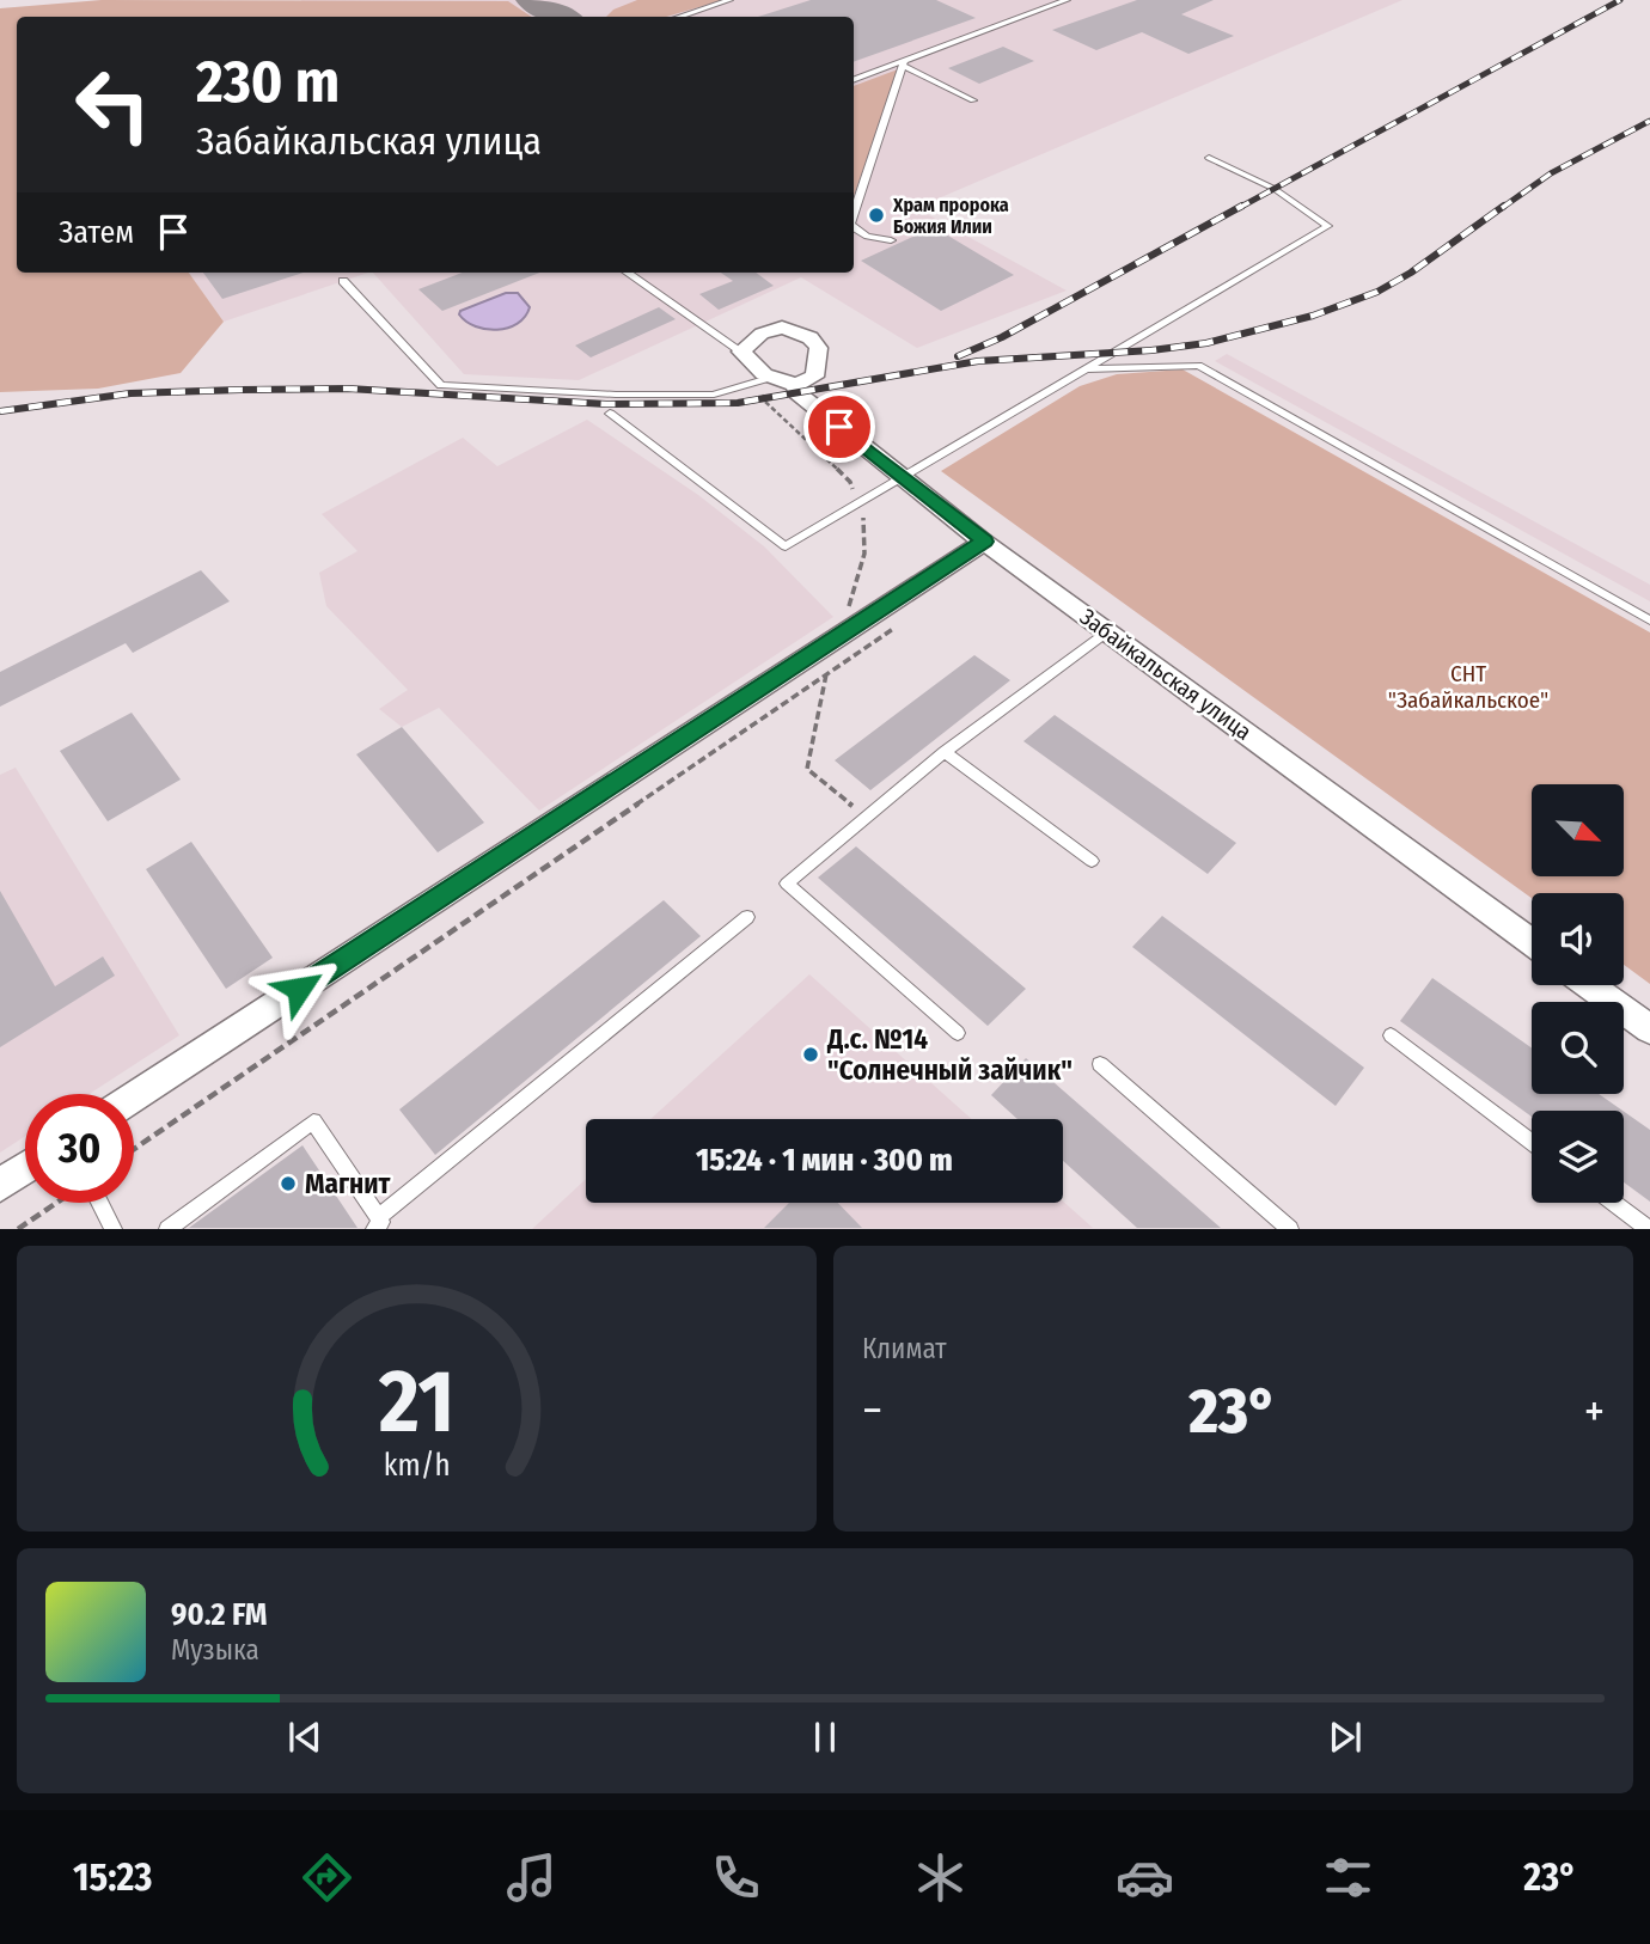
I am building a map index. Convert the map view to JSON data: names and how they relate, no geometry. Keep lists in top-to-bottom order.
{
  "streets": {
    "street": ["Забайкальская улица"]
  },
  "parks": ["СНТ \"Забайкальское\""],
  "places": ["Храм пророка Божия Илии", "Д.с. №14 \"Солнечный зайчик\"", "Магнит"],
  "north": "bottom right",
  "page": {
    "turn": ["230 m", "Забайкальская улица"],
    "then": "Затем",
    "limit": "30",
    "trip": "15:24 · 1 мин · 300 m",
    "tile": "Климат",
    "heat": ["−", "23°", "+"],
    "song": ["90.2 FM", "Музыка"],
    "tabs": ["15:23", "23°"],
    "gauge": ["21", "km/h"]
  }
}
